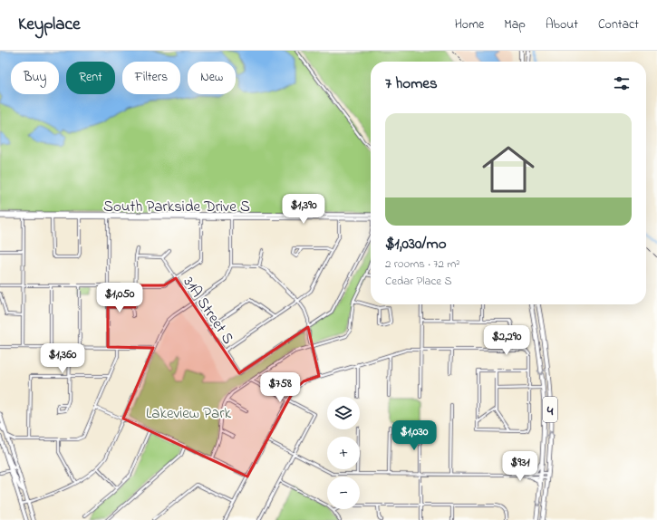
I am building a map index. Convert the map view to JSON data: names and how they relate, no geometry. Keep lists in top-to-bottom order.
{
  "streets": {
    "highway": ["4"],
    "main road": ["South Parkside Drive S"],
    "street": ["31A Street S"]
  },
  "parks": ["Lakeview Park"],
  "page": {
    "header": "Keyplace",
    "nav": [
      "Home",
      "Map",
      "About",
      "Contact"
    ],
    "chip": [
      "Buy",
      "Rent",
      "Filters",
      "New"
    ],
    "heading": "7 homes",
    "list": [
      {
        "name": "$1,030/mo",
        "note": "2 rooms · 72 m² · Cedar Place S"
      }
    ],
    "price": [
      "$1,390",
      "$1,050",
      "$2,290",
      "$1,360",
      "$758",
      "$1,030",
      "$931"
    ],
    "map_buttons": ["+", "−"]
  }
}
